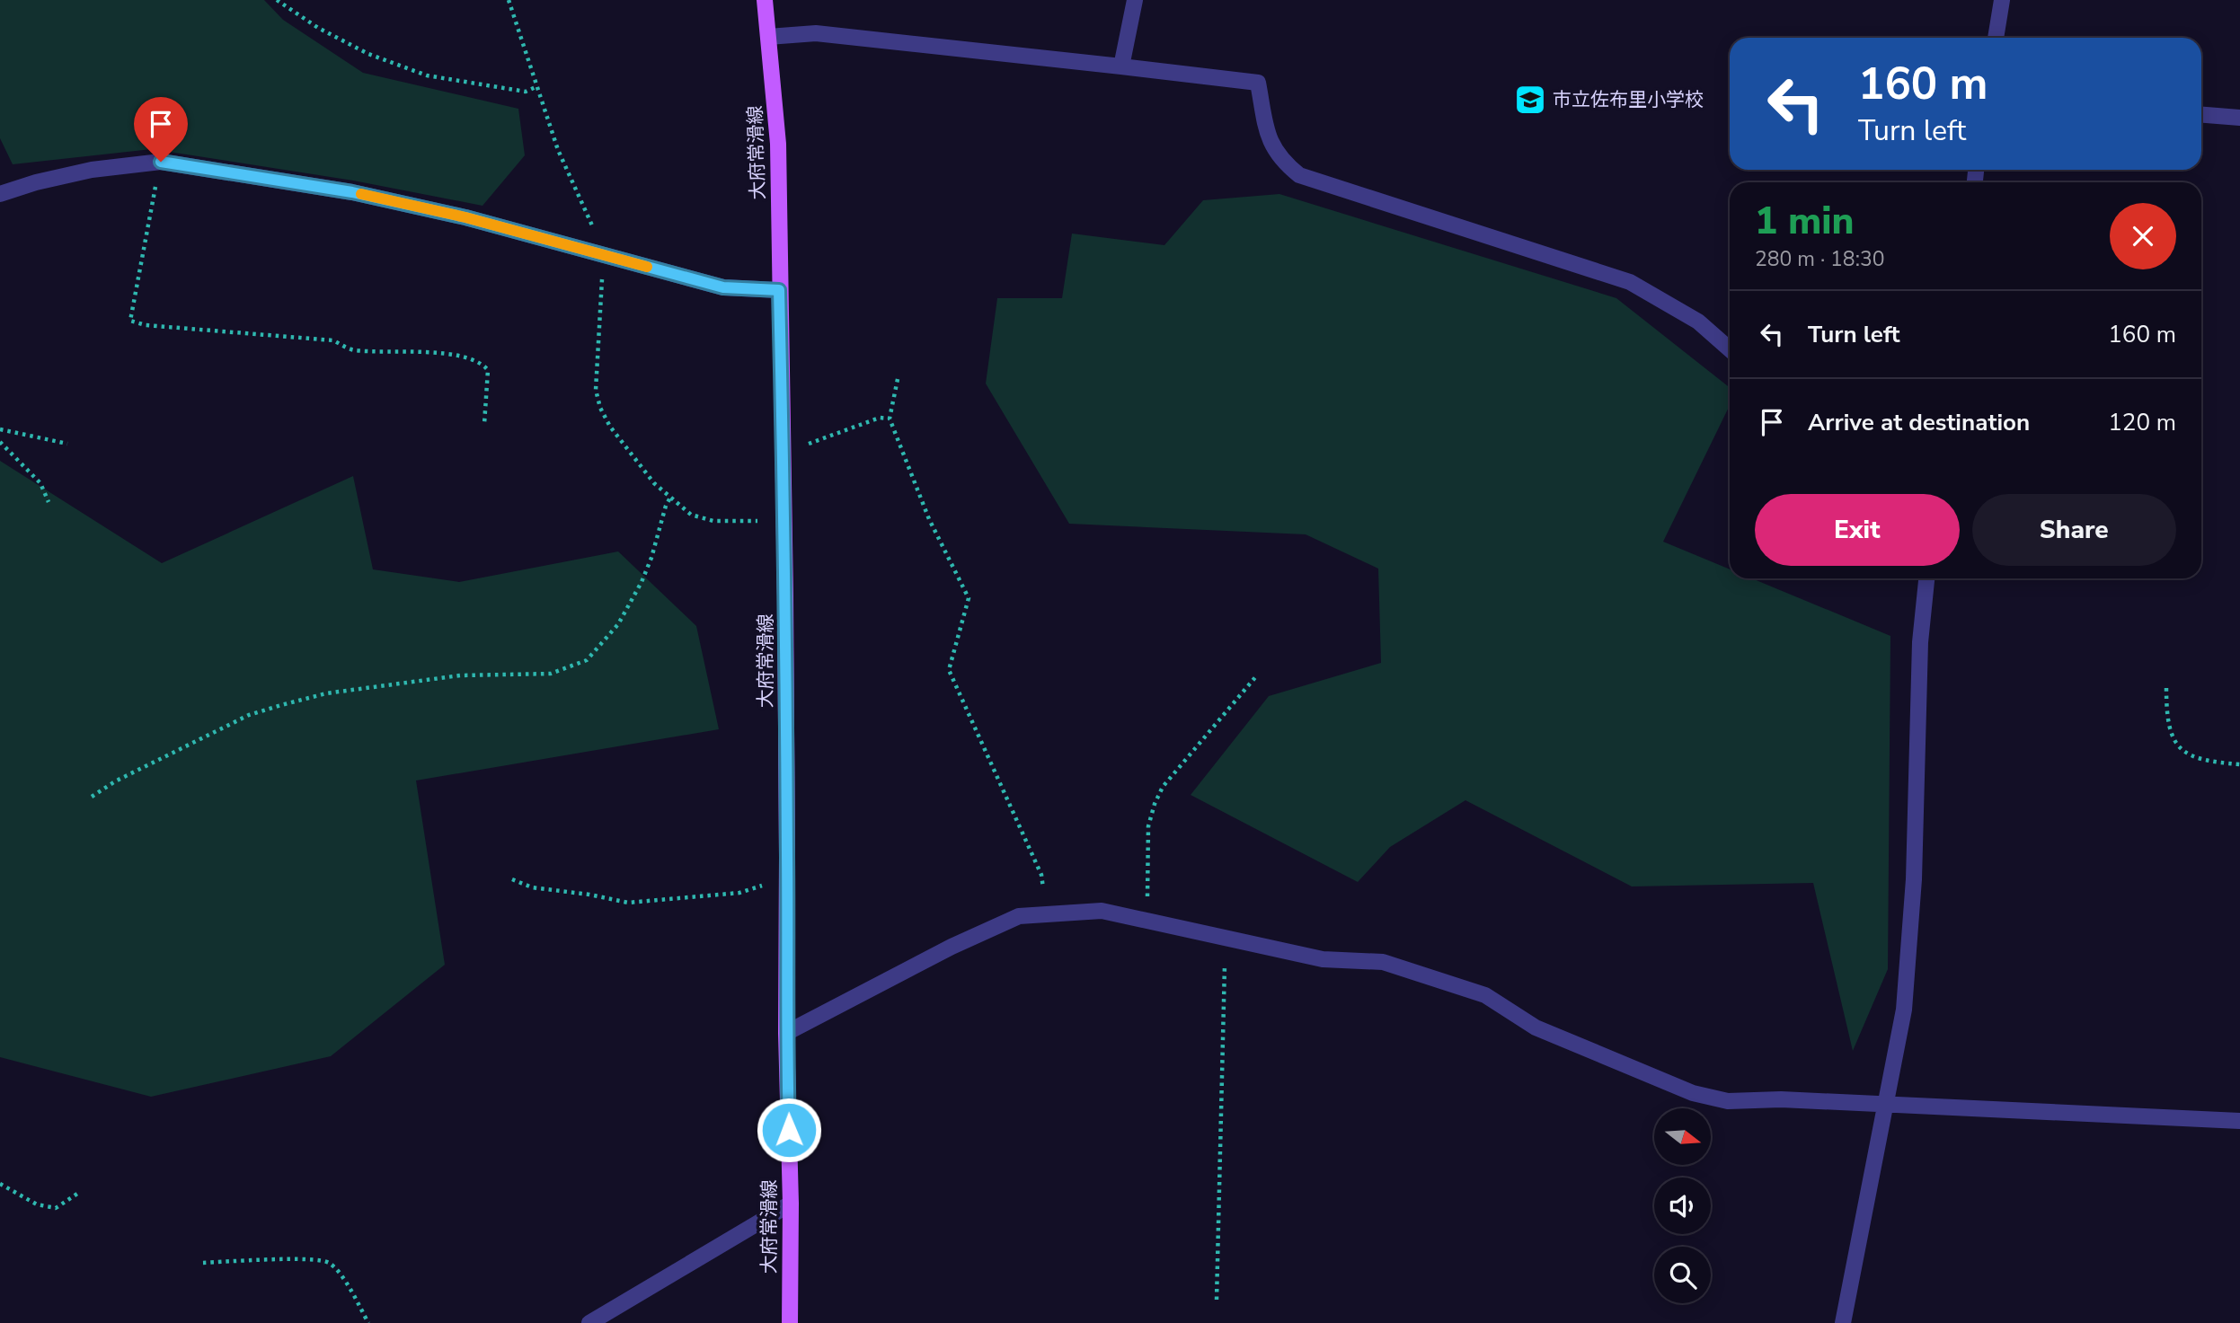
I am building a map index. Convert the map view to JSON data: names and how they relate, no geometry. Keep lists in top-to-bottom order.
{
  "streets": {
    "main road": ["大府常滑線"]
  },
  "places": {
    "school or university": ["市立佐布里小学校"]
  },
  "north": "right",
  "page": {
    "turn": ["160 m", "Turn left"],
    "heading": ["1 min", "280 m · 18:30"],
    "list": [
      {
        "name": "Turn left",
        "value": "160 m"
      },
      {
        "name": "Arrive at destination",
        "value": "120 m"
      }
    ],
    "buttons": ["Exit", "Share"]
  }
}
